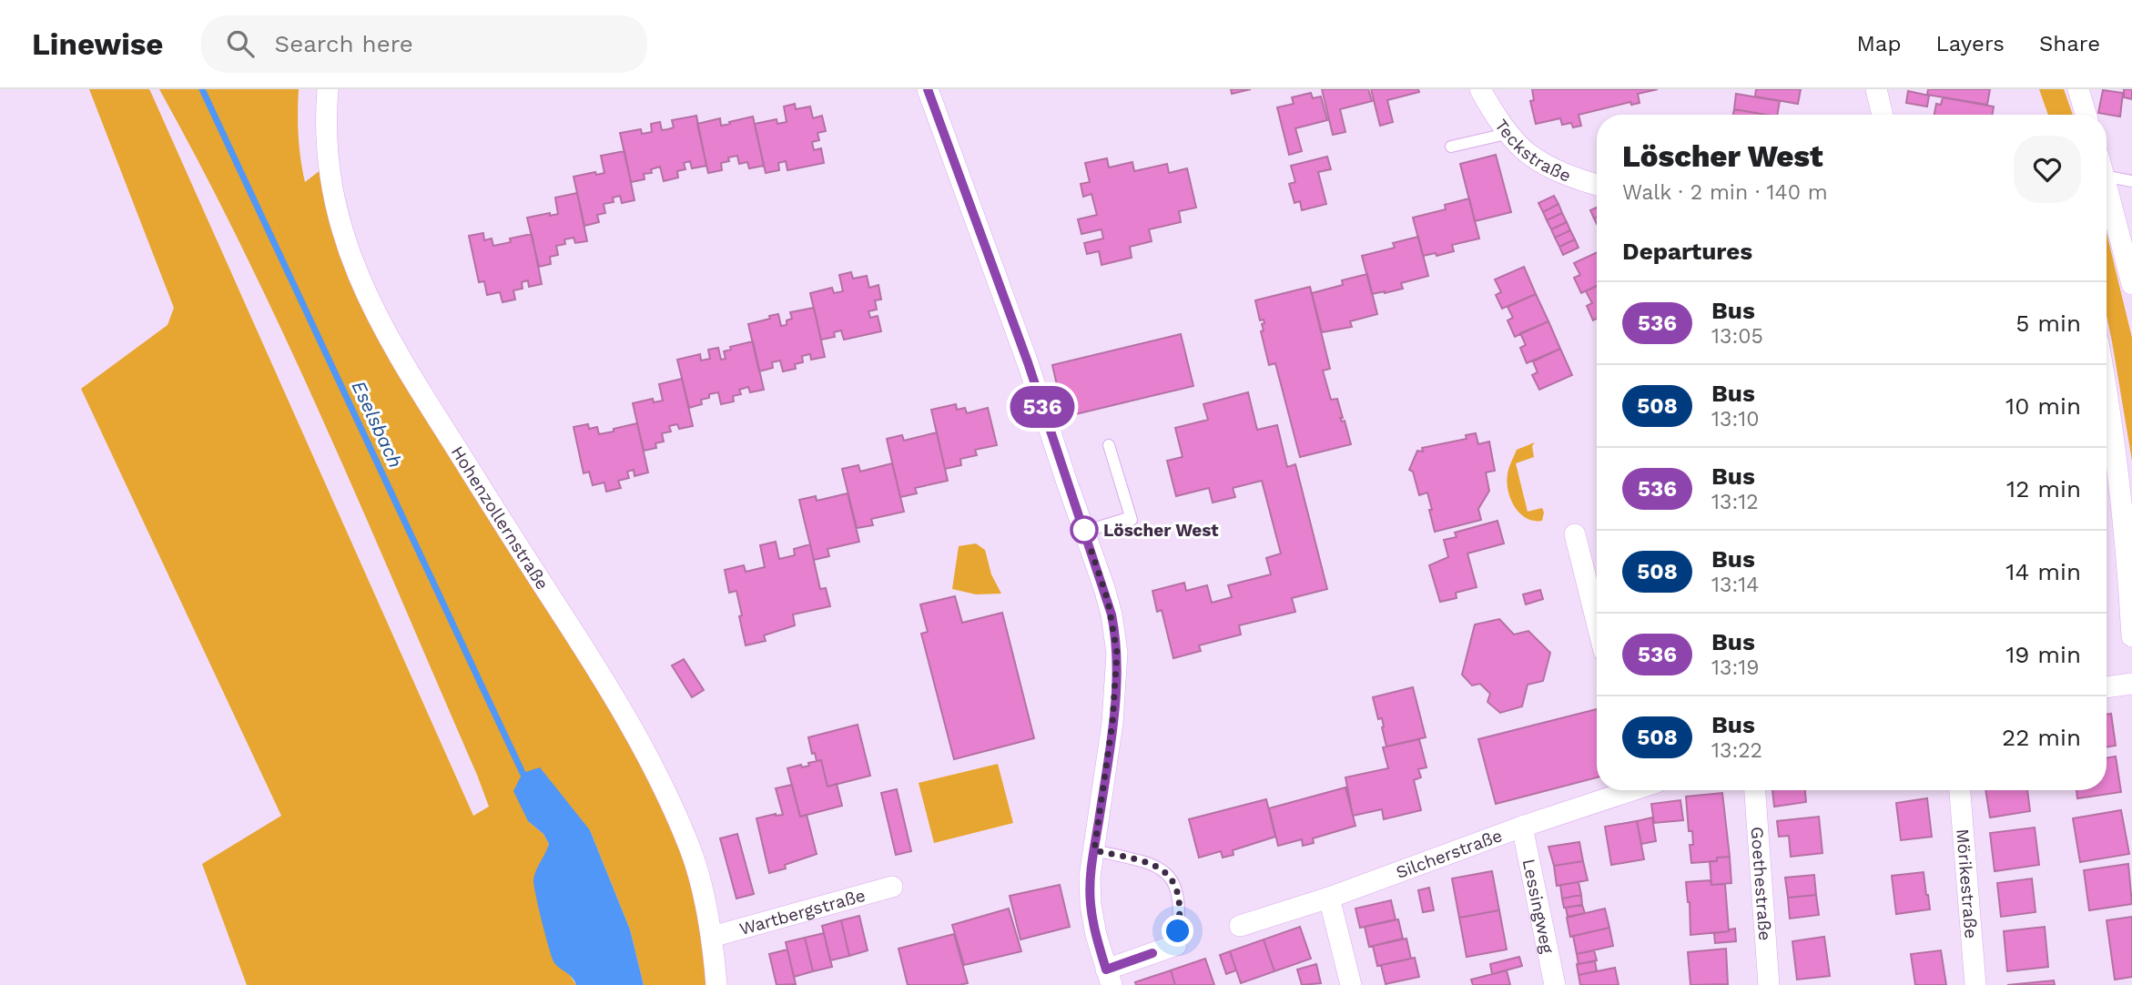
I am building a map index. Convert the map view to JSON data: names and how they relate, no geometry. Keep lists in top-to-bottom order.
{
  "streets": {
    "street": [
      "Teckstraße",
      "Hohenzollernstraße",
      "Silcherstraße",
      "Goethestraße",
      "Mörikestraße",
      "Lessingweg",
      "Wartbergstraße"
    ]
  },
  "crossings": [
    ["Hohenzollernstraße", "Wartbergstraße"],
    ["Silcherstraße", "Lessingweg"]
  ],
  "water": ["Eselsbach"],
  "places": ["Löscher West"],
  "lines": ["bus line 536"],
  "page": {
    "header": "Linewise",
    "search": "Search here",
    "nav": ["Map", "Layers", "Share"],
    "on_map": "536",
    "heading": [
      ["Löscher West", "Walk · 2 min · 140 m"],
      "Departures"
    ],
    "list": [
      {
        "mark": "536",
        "name": "Bus",
        "note": "13:05",
        "value": "5 min"
      },
      {
        "mark": "508",
        "name": "Bus",
        "note": "13:10",
        "value": "10 min"
      },
      {
        "mark": "536",
        "name": "Bus",
        "note": "13:12",
        "value": "12 min"
      },
      {
        "mark": "508",
        "name": "Bus",
        "note": "13:14",
        "value": "14 min"
      },
      {
        "mark": "536",
        "name": "Bus",
        "note": "13:19",
        "value": "19 min"
      },
      {
        "mark": "508",
        "name": "Bus",
        "note": "13:22",
        "value": "22 min"
      }
    ]
  }
}
